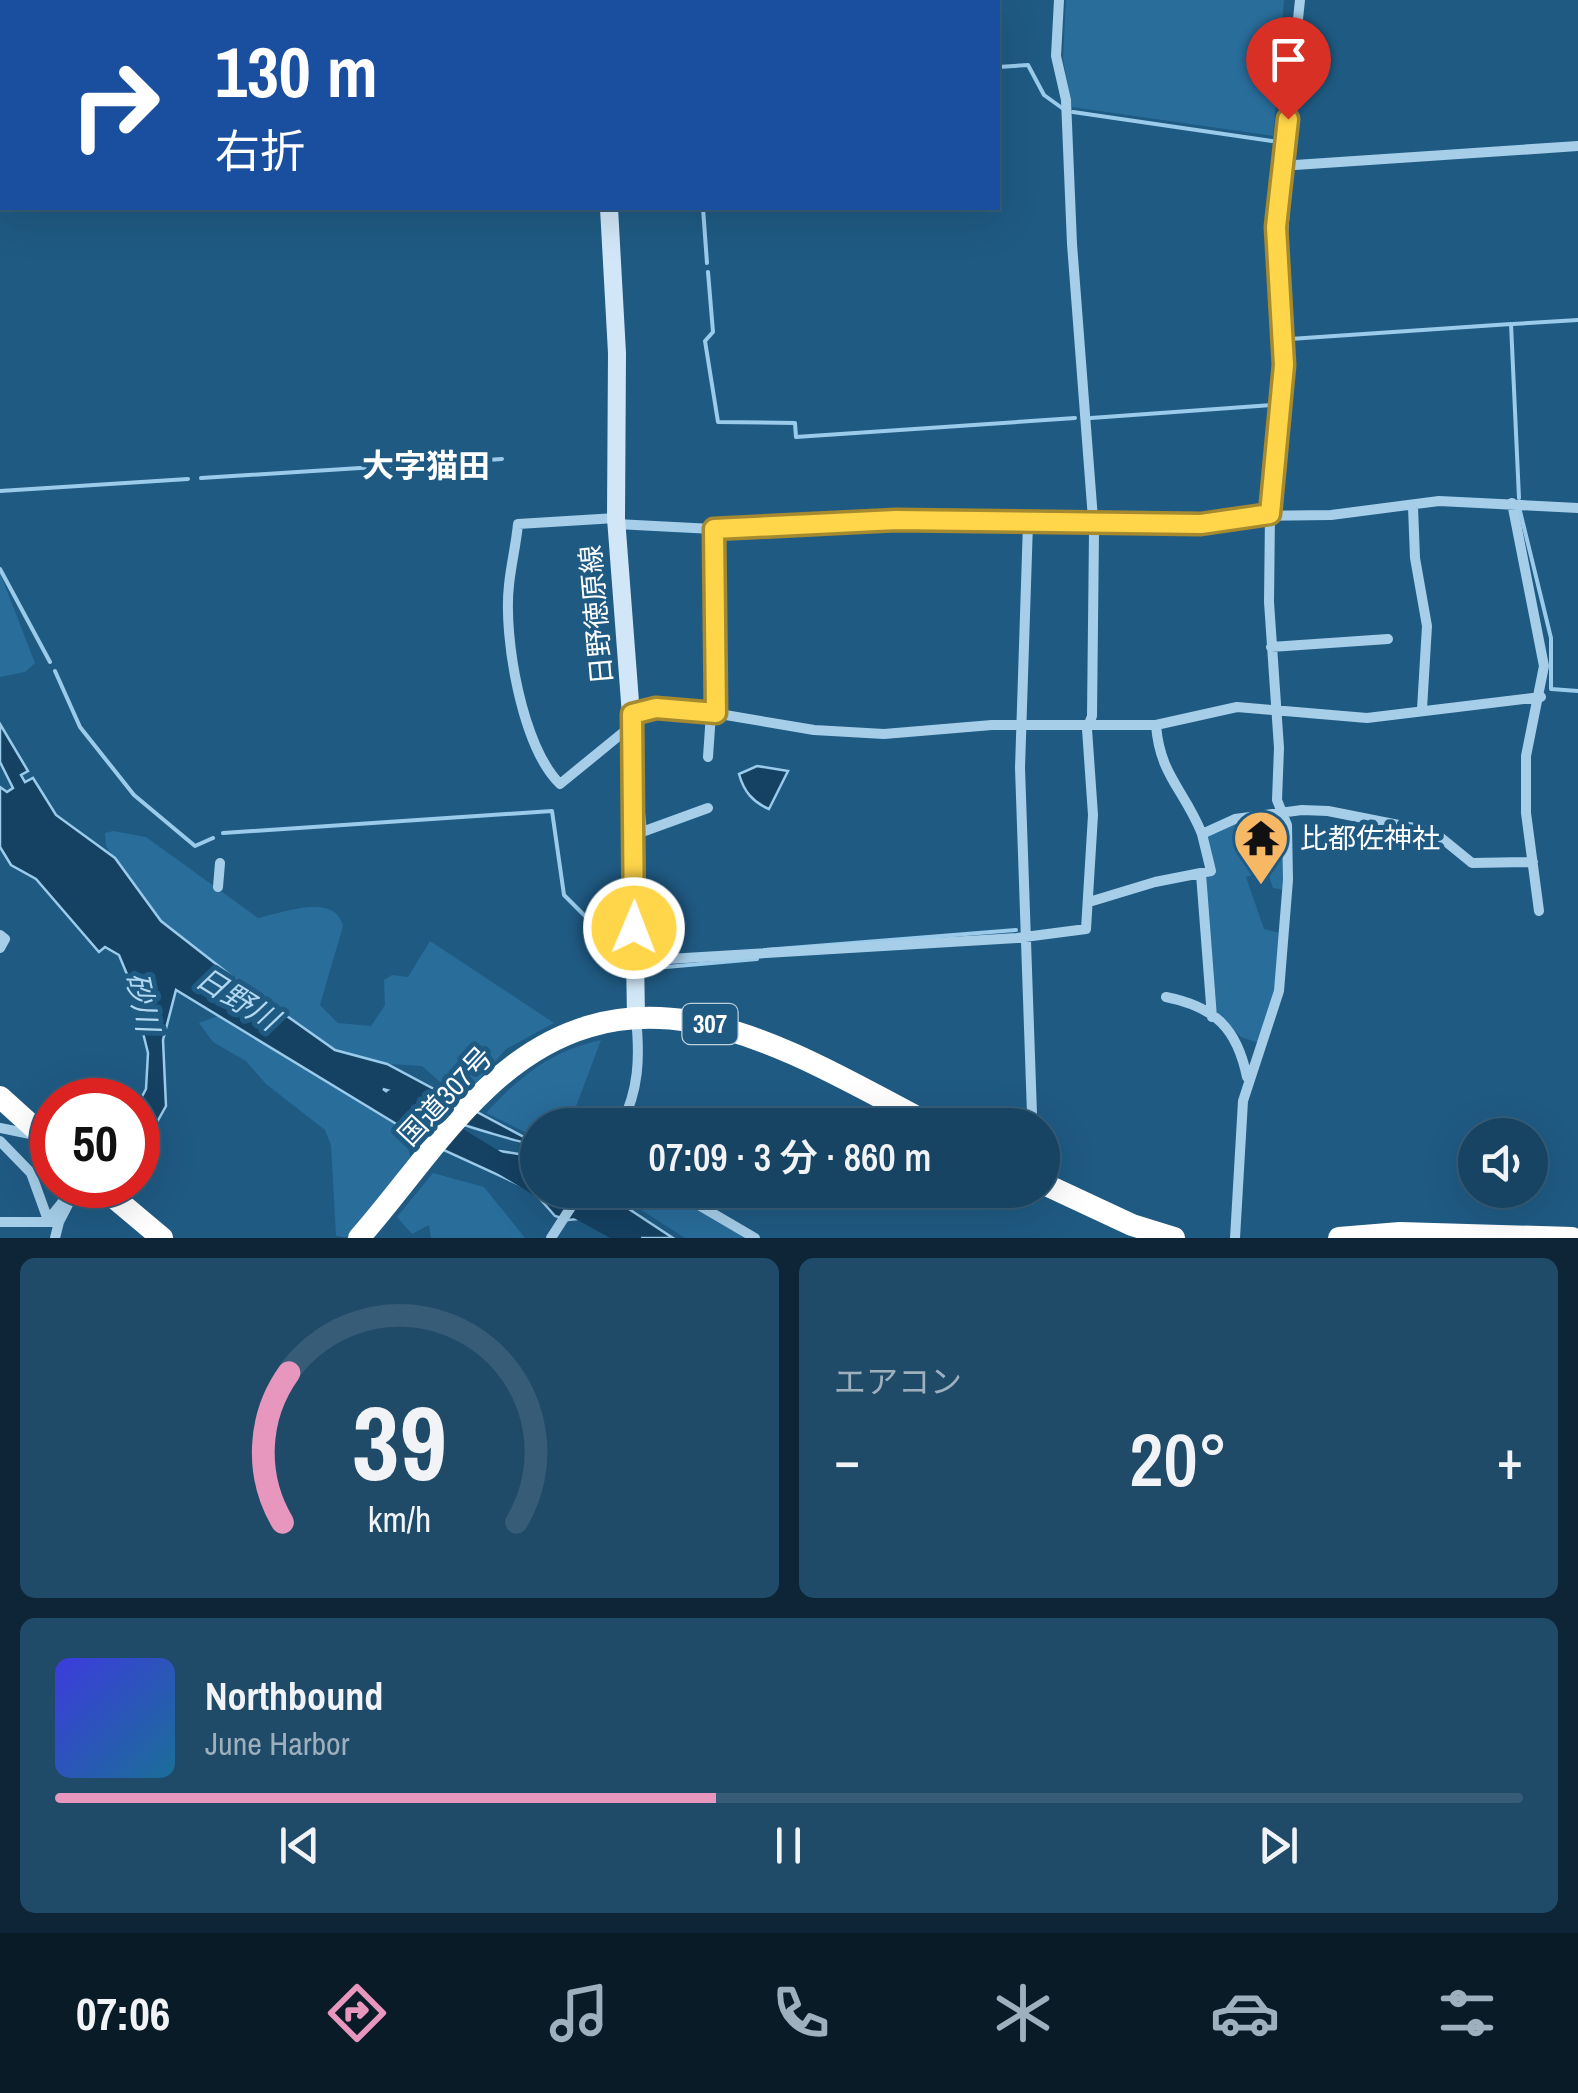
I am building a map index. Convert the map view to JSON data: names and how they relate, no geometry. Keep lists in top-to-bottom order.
{
  "streets": {
    "highway": ["307", "国道307号"],
    "main road": ["日野徳原線"]
  },
  "crossings": [
    ["日野徳原線", "国道307号"]
  ],
  "districts": ["大字猫田"],
  "water": ["日野川", "砂川"],
  "places": {
    "temple": ["比都佐神社"]
  },
  "page": {
    "turn": ["130 m", "右折"],
    "limit": "50",
    "trip": "07:09 · 3 分 · 860 m",
    "tile": "エアコン",
    "heat": ["−", "20°", "+"],
    "song": ["Northbound", "June Harbor"],
    "tabs": "07:06",
    "gauge": ["39", "km/h"]
  }
}
